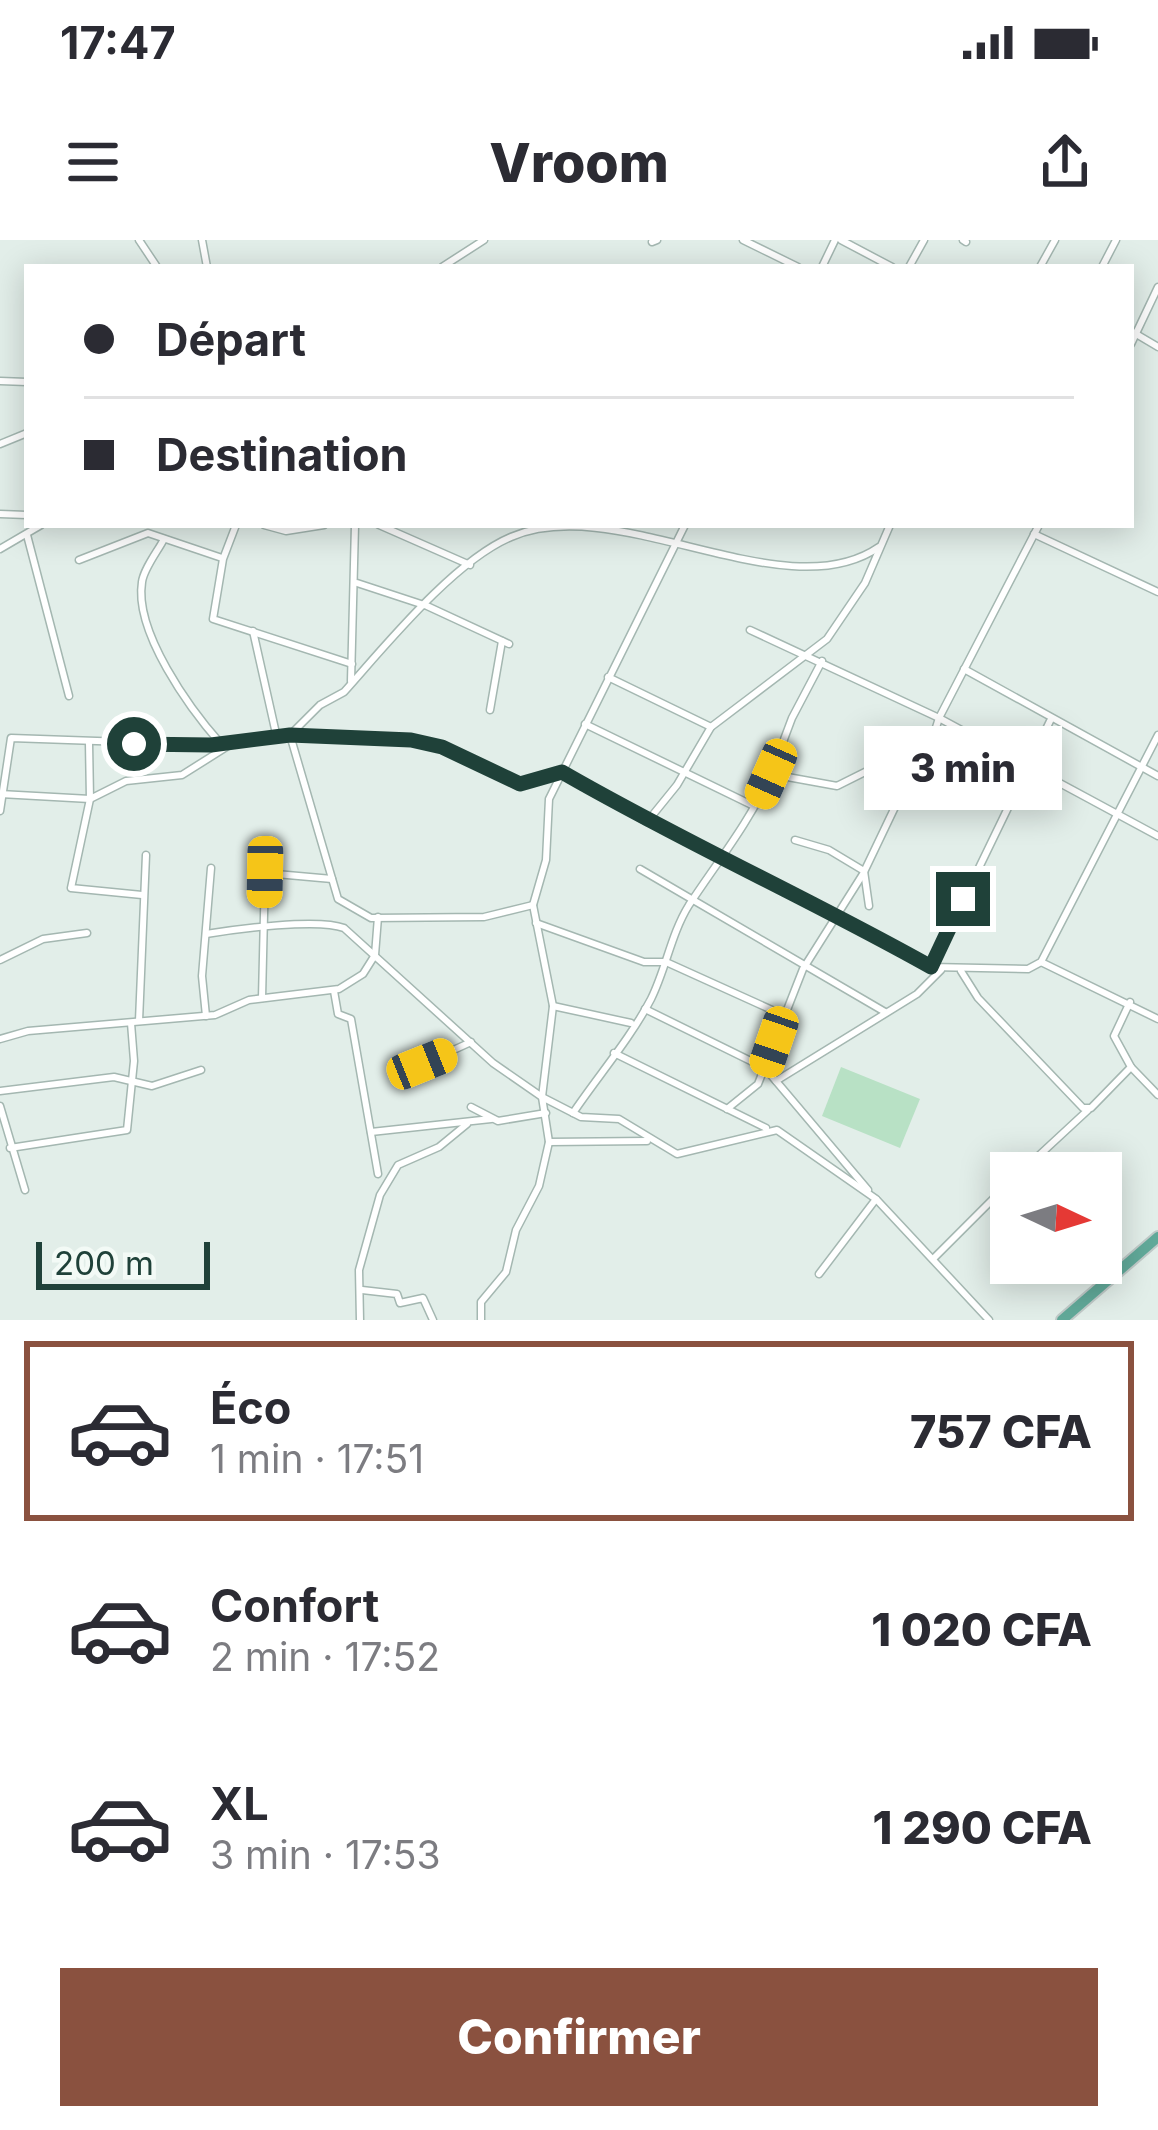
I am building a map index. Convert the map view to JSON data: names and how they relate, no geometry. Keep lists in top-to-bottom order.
{
  "scale_bar": "200 m",
  "north": "right",
  "page": {
    "status": "17:47",
    "header": "Vroom",
    "banner": ["Départ", "Destination"],
    "bubble": "3 min",
    "scale": "200 m",
    "list": [
      {
        "name": "Éco",
        "note": "1 min · 17:51",
        "value": "757 CFA"
      },
      {
        "name": "Confort",
        "note": "2 min · 17:52",
        "value": "1 020 CFA"
      },
      {
        "name": "XL",
        "note": "3 min · 17:53",
        "value": "1 290 CFA"
      }
    ],
    "buttons": "Confirmer"
  }
}
